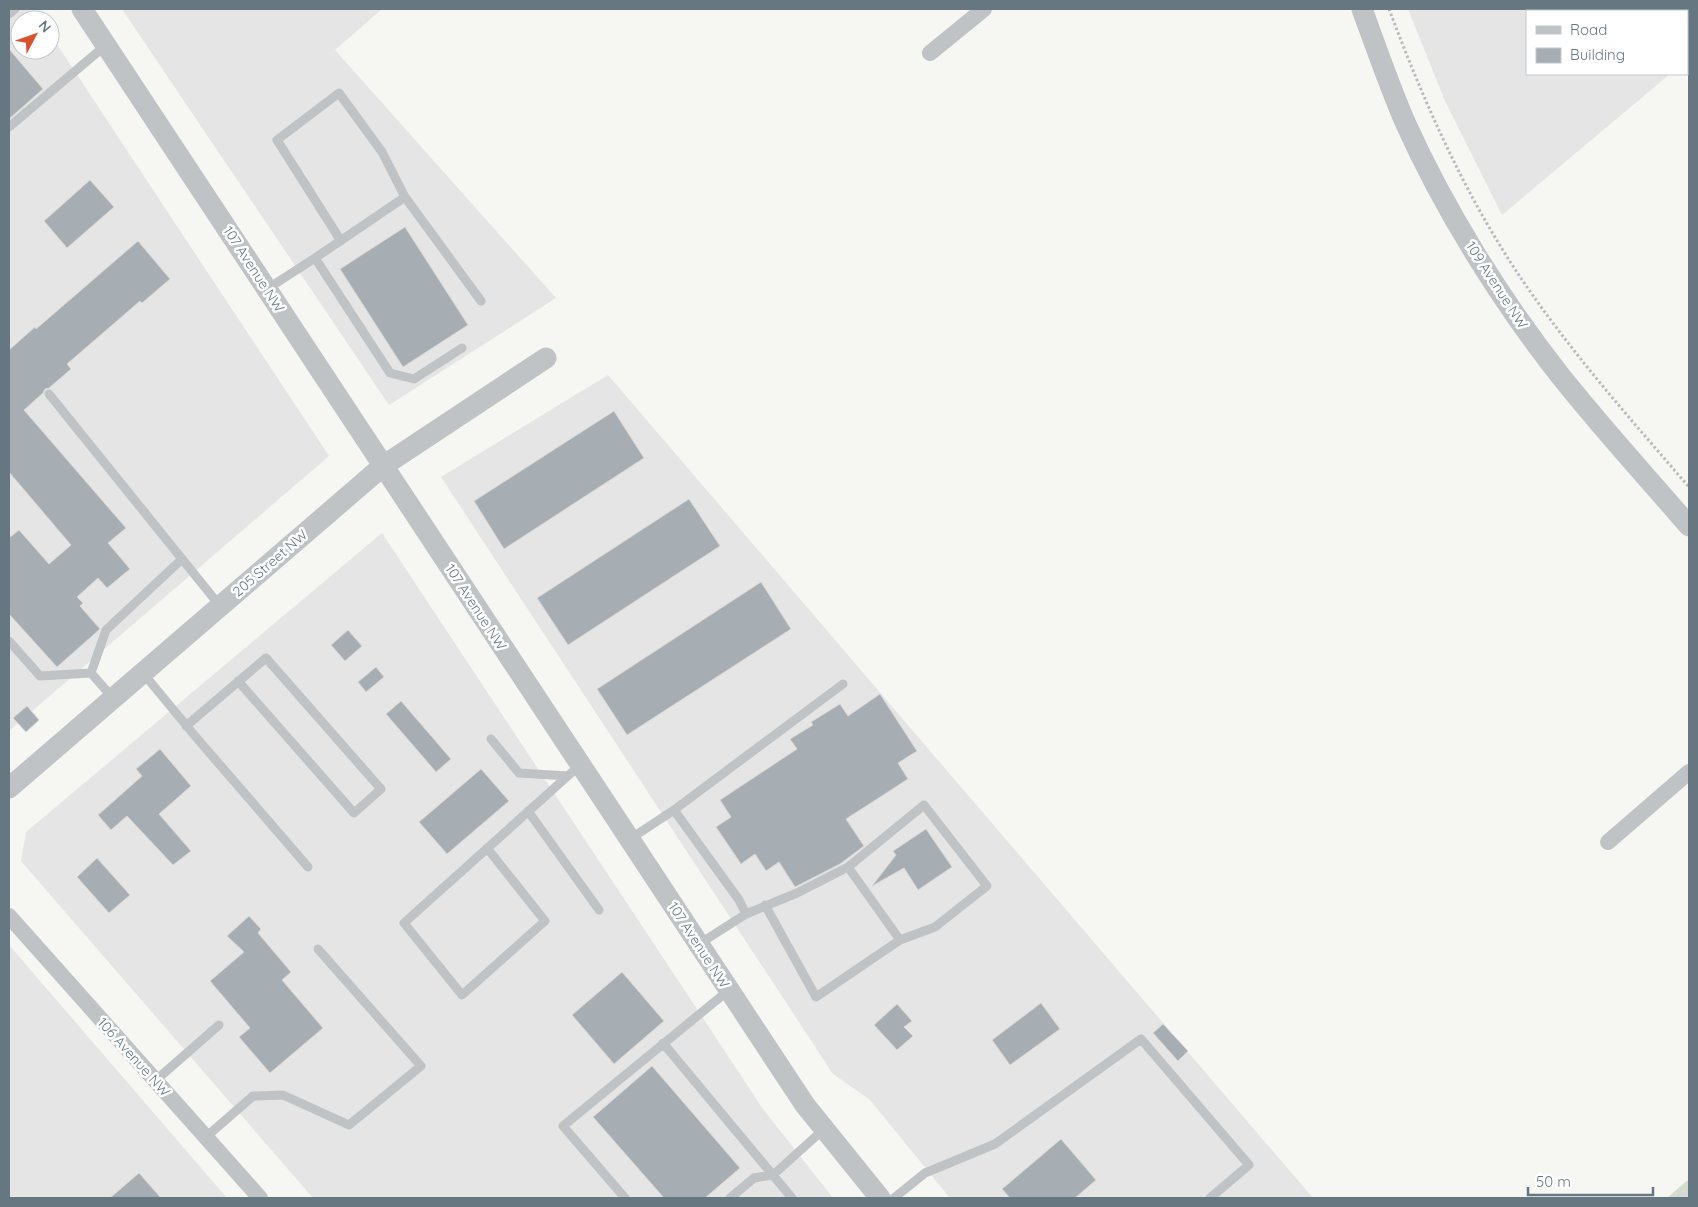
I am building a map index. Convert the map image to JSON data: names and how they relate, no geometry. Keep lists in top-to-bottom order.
{
  "streets": {
    "street": [
      "107 Avenue NW",
      "109 Avenue NW",
      "205 Street NW",
      "106 Avenue NW"
    ]
  },
  "crossings": [
    ["107 Avenue NW", "205 Street NW"]
  ],
  "legend": ["Road", "Building"],
  "scale_bar": "50 m",
  "north": "top right"
}
